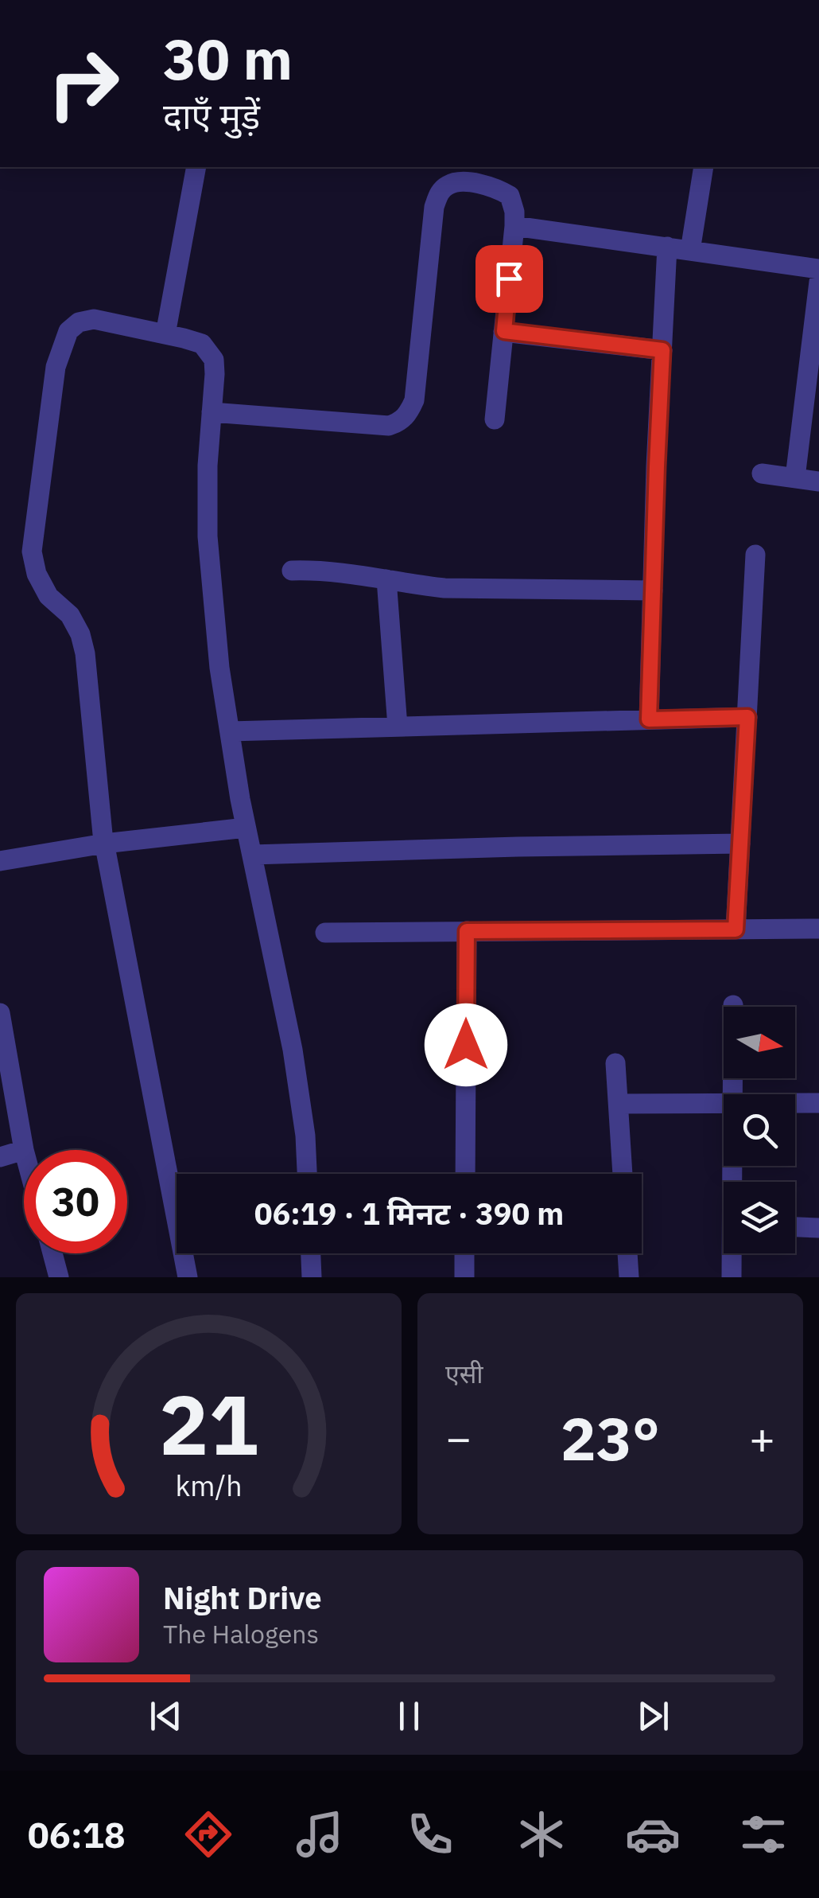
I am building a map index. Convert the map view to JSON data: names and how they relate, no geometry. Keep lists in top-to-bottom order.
{
  "north": "right",
  "page": {
    "turn": ["30 m", "दाएँ मुड़ें"],
    "limit": "30",
    "trip": "06:19 · 1 मिनट · 390 m",
    "tile": "एसी",
    "heat": ["−", "23°", "+"],
    "song": ["Night Drive", "The Halogens"],
    "tabs": "06:18",
    "gauge": ["21", "km/h"]
  }
}
